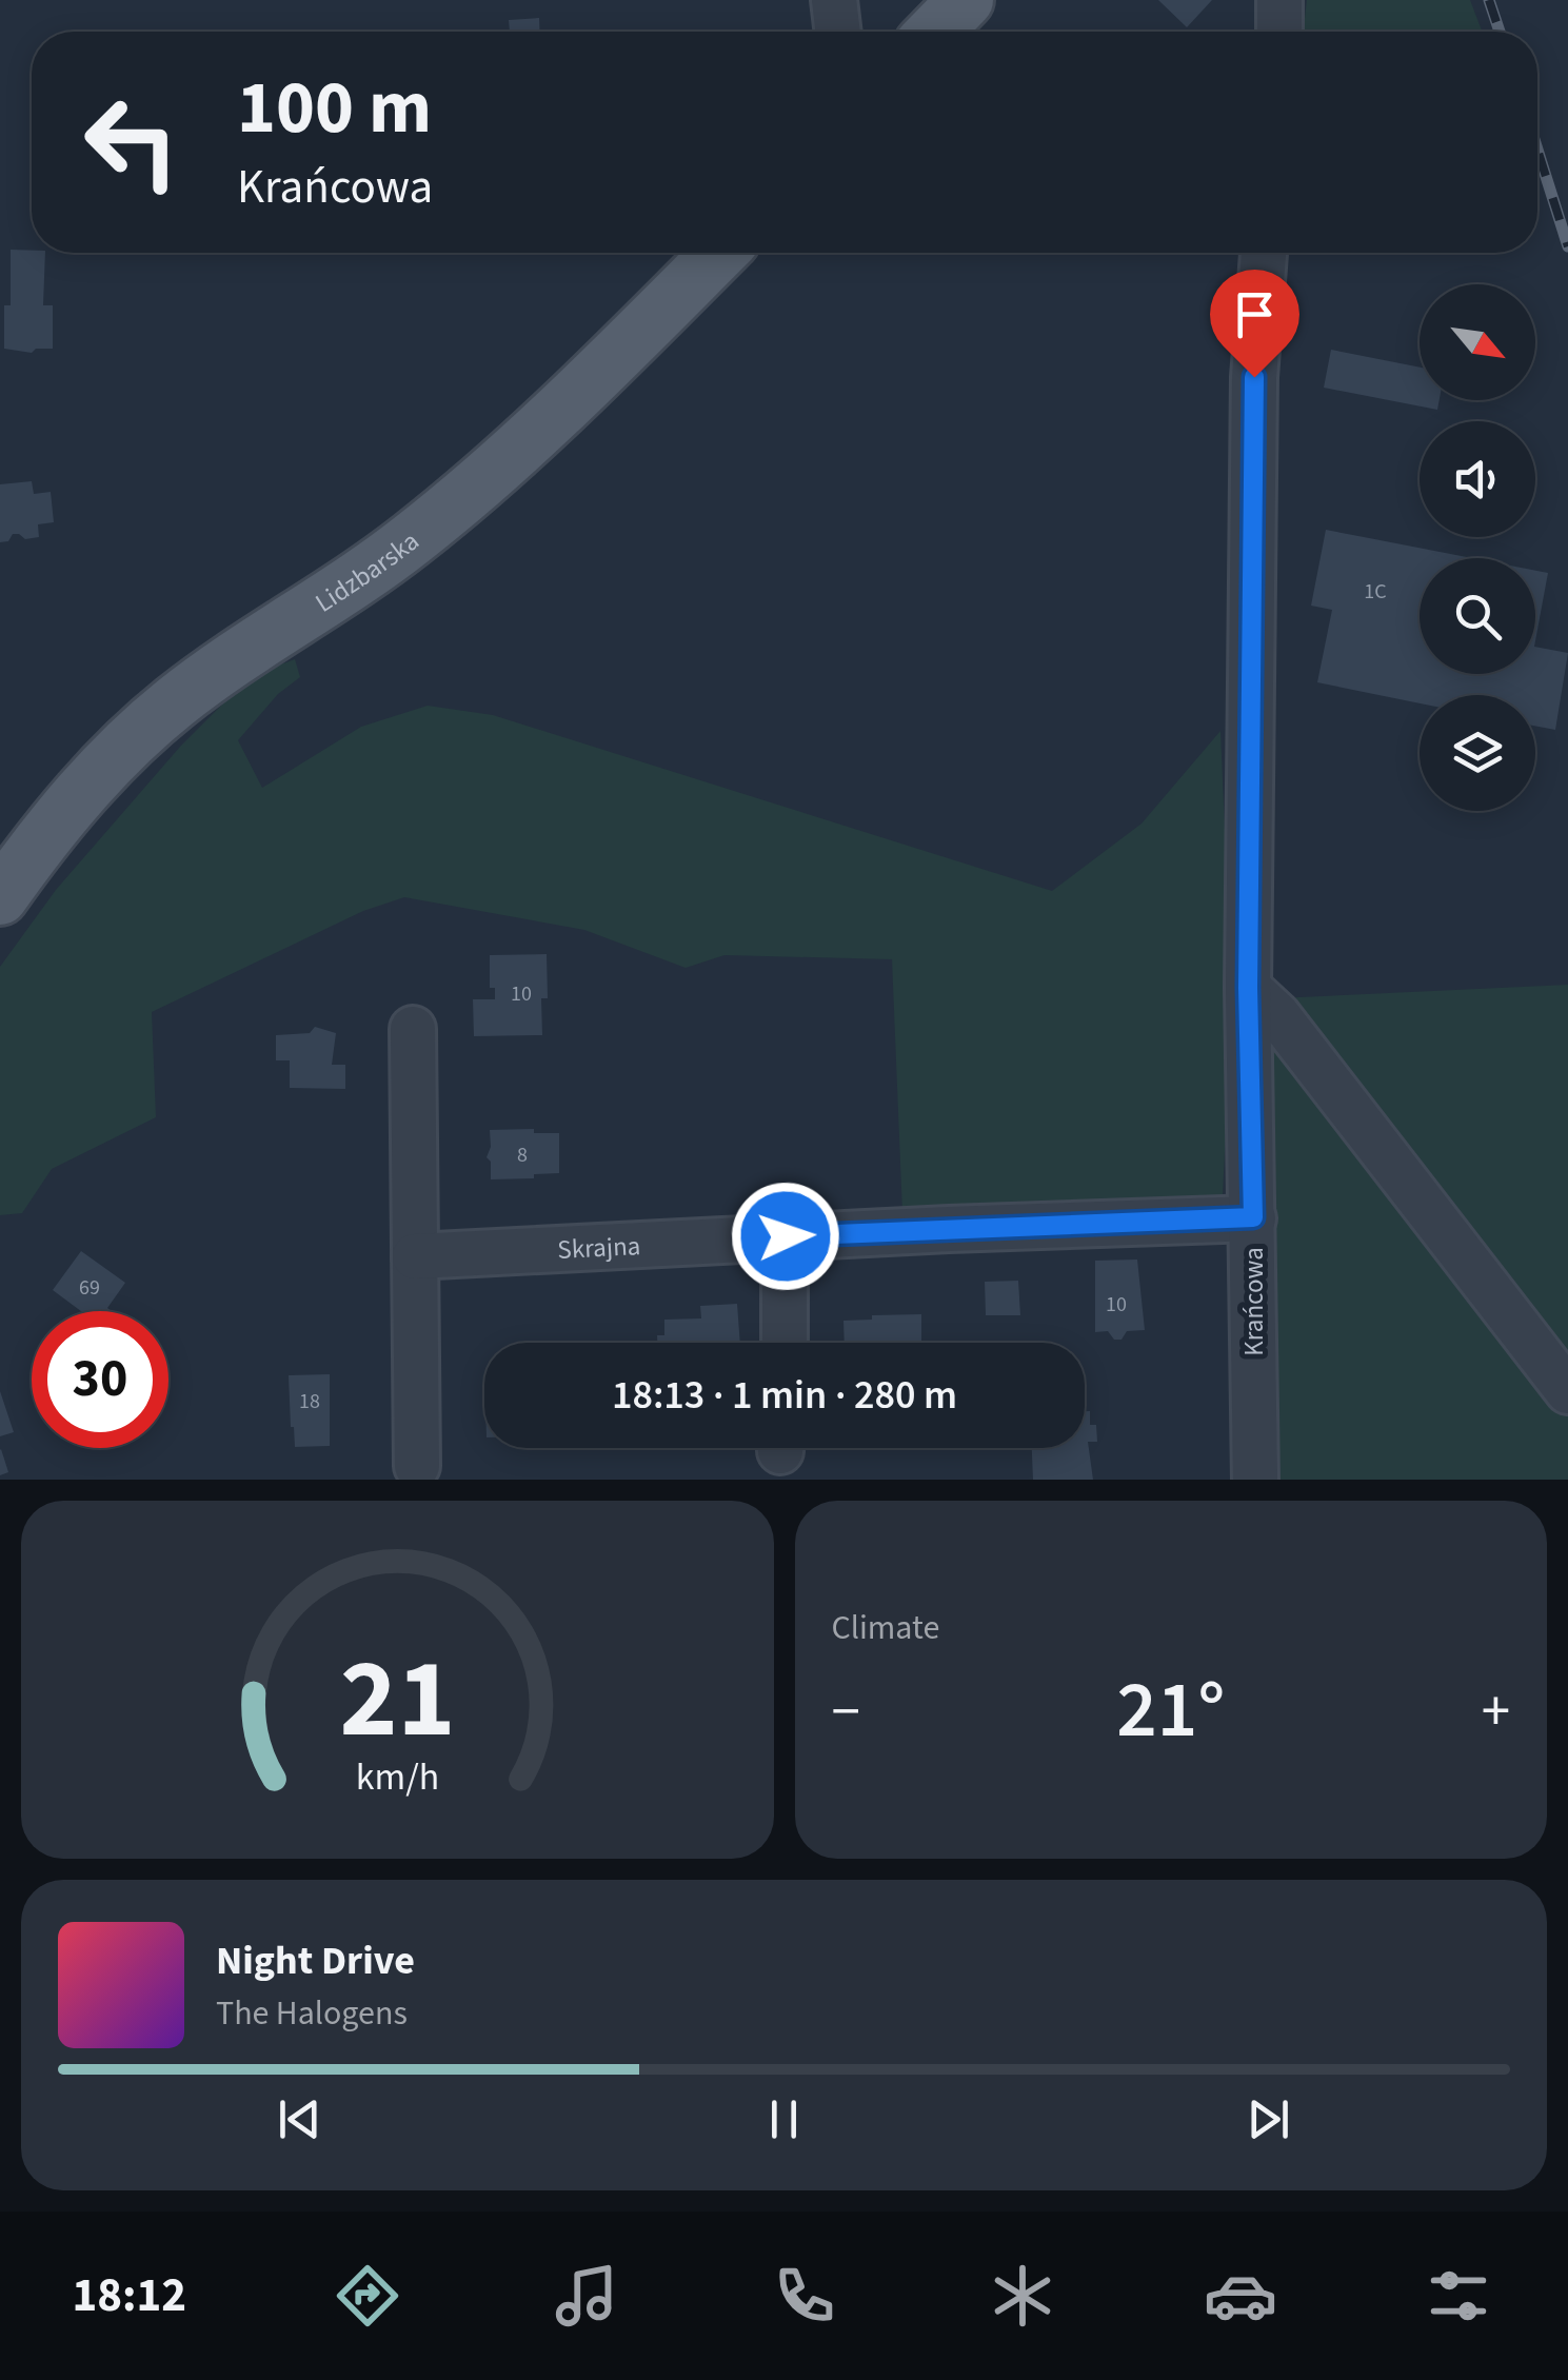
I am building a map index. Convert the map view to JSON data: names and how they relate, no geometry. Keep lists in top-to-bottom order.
{
  "streets": {
    "main road": ["Lidzbarska"],
    "street": ["Skrajna", "Krańcowa"]
  },
  "crossings": [
    ["Skrajna", "Krańcowa"]
  ],
  "house_numbers": [
    "1C",
    "10",
    "8",
    "69",
    "10",
    "18"
  ],
  "north": "bottom right",
  "page": {
    "turn": ["100 m", "Krańcowa"],
    "limit": "30",
    "trip": "18:13 · 1 min · 280 m",
    "tile": "Climate",
    "heat": ["−", "21°", "+"],
    "song": ["Night Drive", "The Halogens"],
    "tabs": "18:12",
    "gauge": ["21", "km/h"]
  }
}
